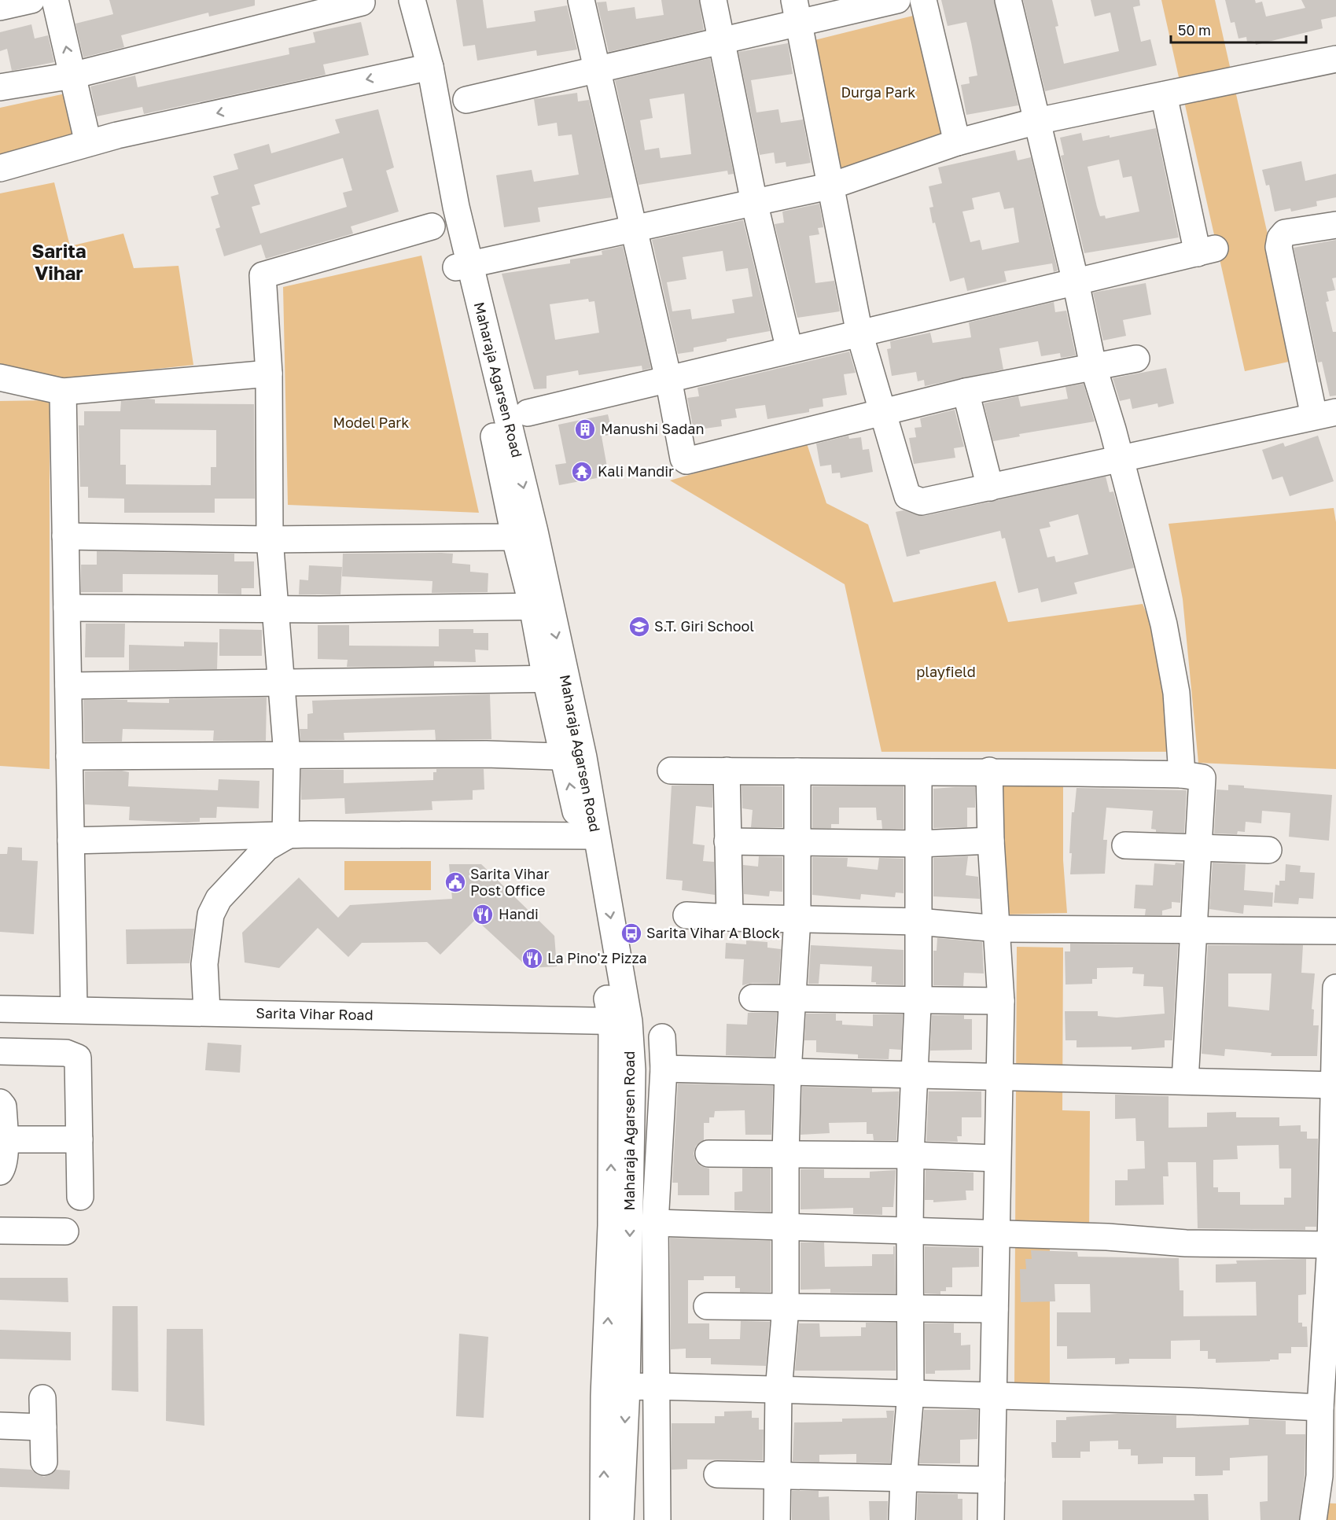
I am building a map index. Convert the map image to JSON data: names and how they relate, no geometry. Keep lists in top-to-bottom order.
{
  "streets": {
    "street": ["Maharaja Agarsen Road", "Sarita Vihar Road"]
  },
  "crossings": [
    ["Maharaja Agarsen Road", "Sarita Vihar Road"]
  ],
  "districts": ["Sarita Vihar"],
  "parks": ["Durga Park", "Model Park", "playfield"],
  "places": {
    "building": ["Manushi Sadan"],
    "temple": ["Kali Mandir"],
    "school or university": ["S.T. Giri School"],
    "public building": ["Sarita Vihar Post Office"],
    "restaurant": ["Handi", "La Pino'z Pizza"],
    "bus stop": ["Sarita Vihar A Block"]
  },
  "scale_bar": "50 m"
}
